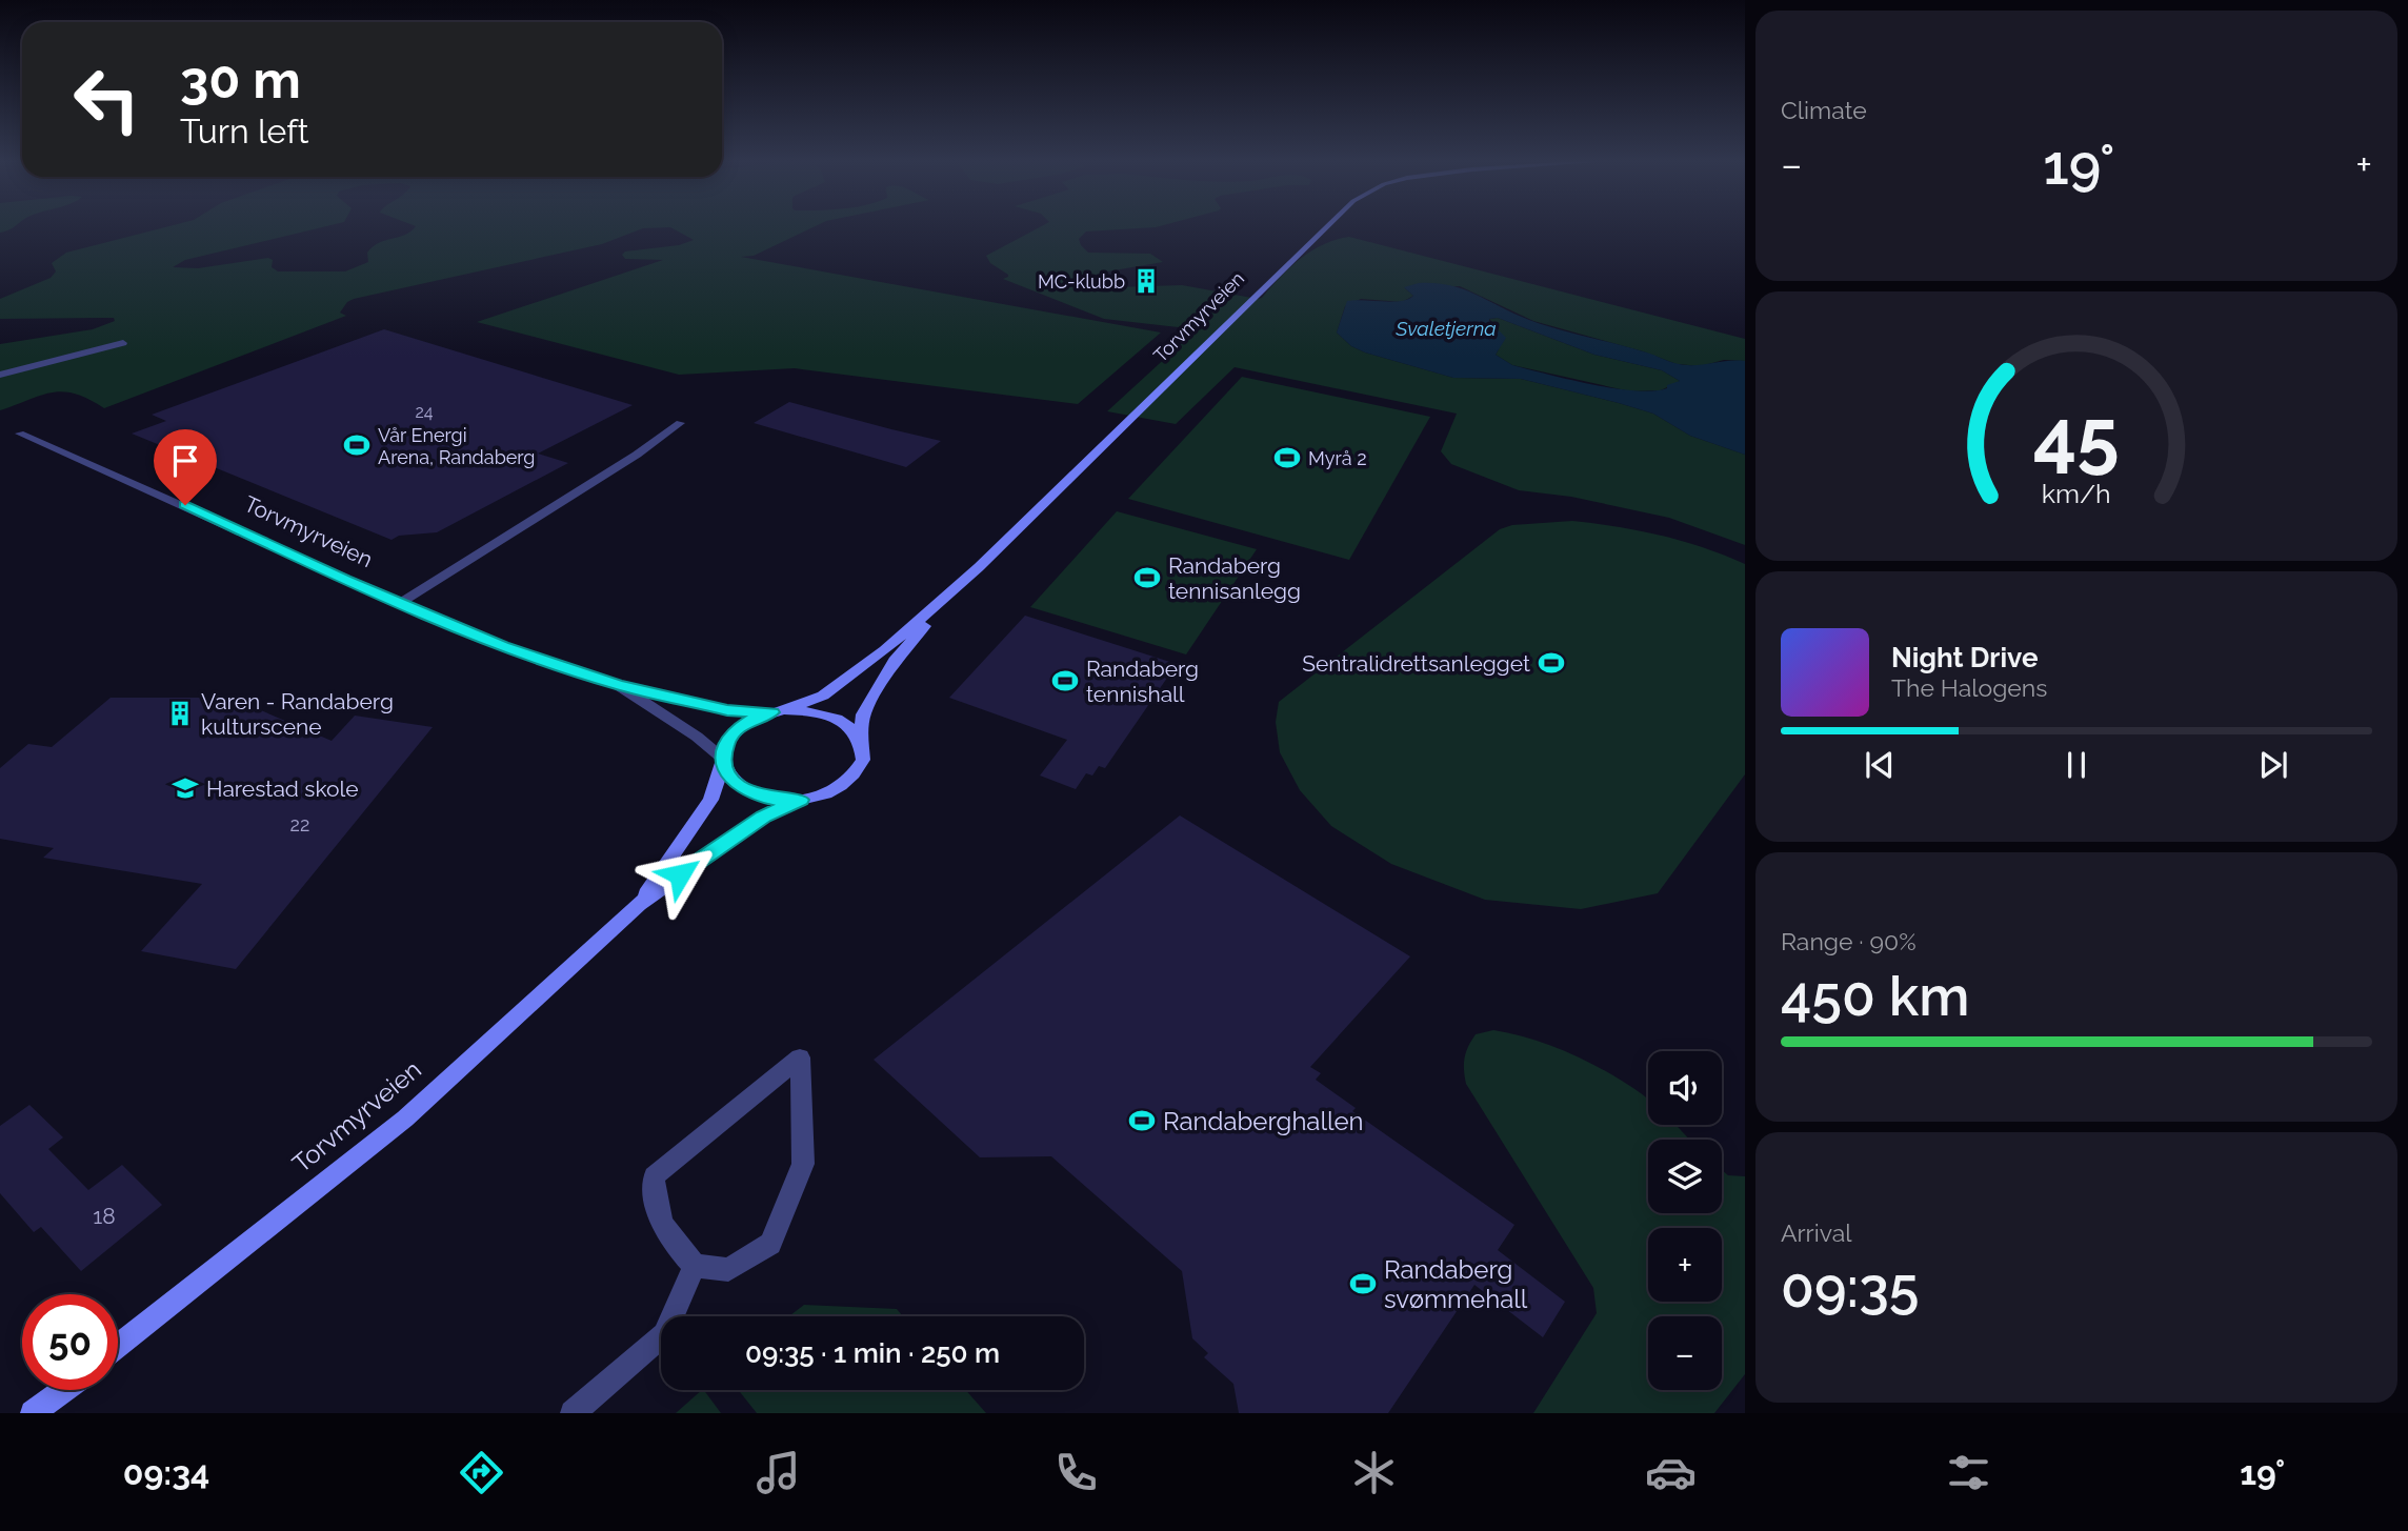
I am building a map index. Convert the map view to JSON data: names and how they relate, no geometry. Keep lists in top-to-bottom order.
{
  "streets": {
    "main road": ["Torvmyrveien"]
  },
  "water": ["Svaletjerna"],
  "places": {
    "building": ["MC-klubb", "Varen - Randaberg kulturscene"],
    "sports": [
      "Vår Energi Arena, Randaberg",
      "Myrå 2",
      "Randaberg tennisanlegg",
      "Sentralidrettsanlegget",
      "Randaberg tennishall",
      "Randaberghallen",
      "Randaberg svømmehall"
    ],
    "school or university": ["Harestad skole"]
  },
  "house_numbers": ["24", "22", "18"],
  "page": {
    "tile": [
      "Climate",
      ["Range · 90%", "450 km"],
      ["Arrival", "09:35"]
    ],
    "turn": ["30 m", "Turn left"],
    "heat": ["−", "19°", "+"],
    "song": ["Night Drive", "The Halogens"],
    "map_buttons": ["+", "−"],
    "limit": "50",
    "trip": "09:35 · 1 min · 250 m",
    "tabs": ["09:34", "19°"],
    "gauge": ["45", "km/h"]
  }
}
